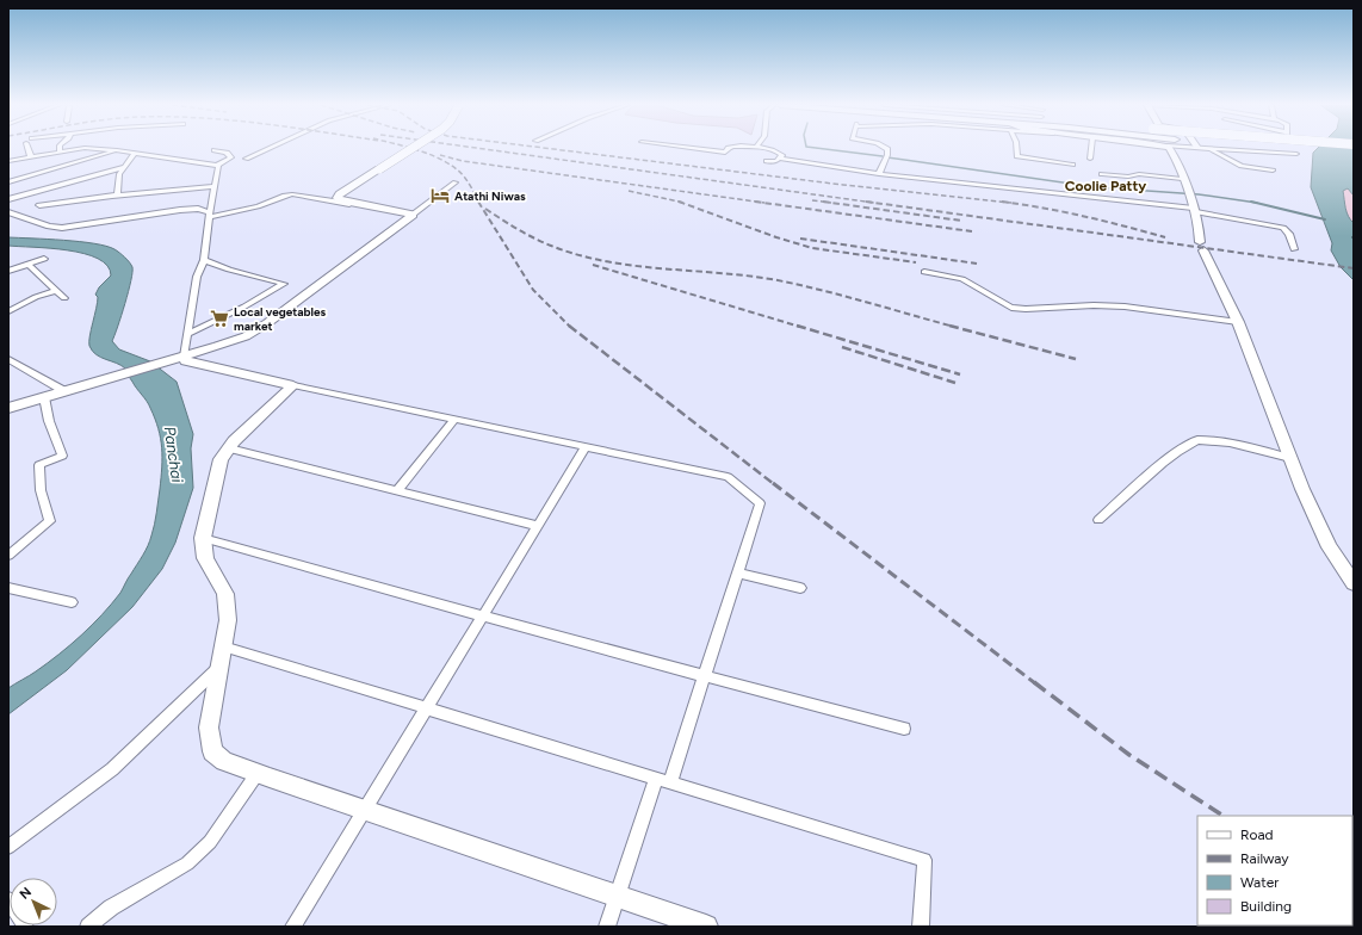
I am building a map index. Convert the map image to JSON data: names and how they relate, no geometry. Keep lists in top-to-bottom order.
{
  "districts": ["Coolie Patty"],
  "water": ["Panchai"],
  "places": {
    "hotel": ["Atathi Niwas"],
    "supermarket": ["Local vegetables market"]
  },
  "legend": [
    "Road",
    "Railway",
    "Water",
    "Building"
  ],
  "north": "top left"
}
